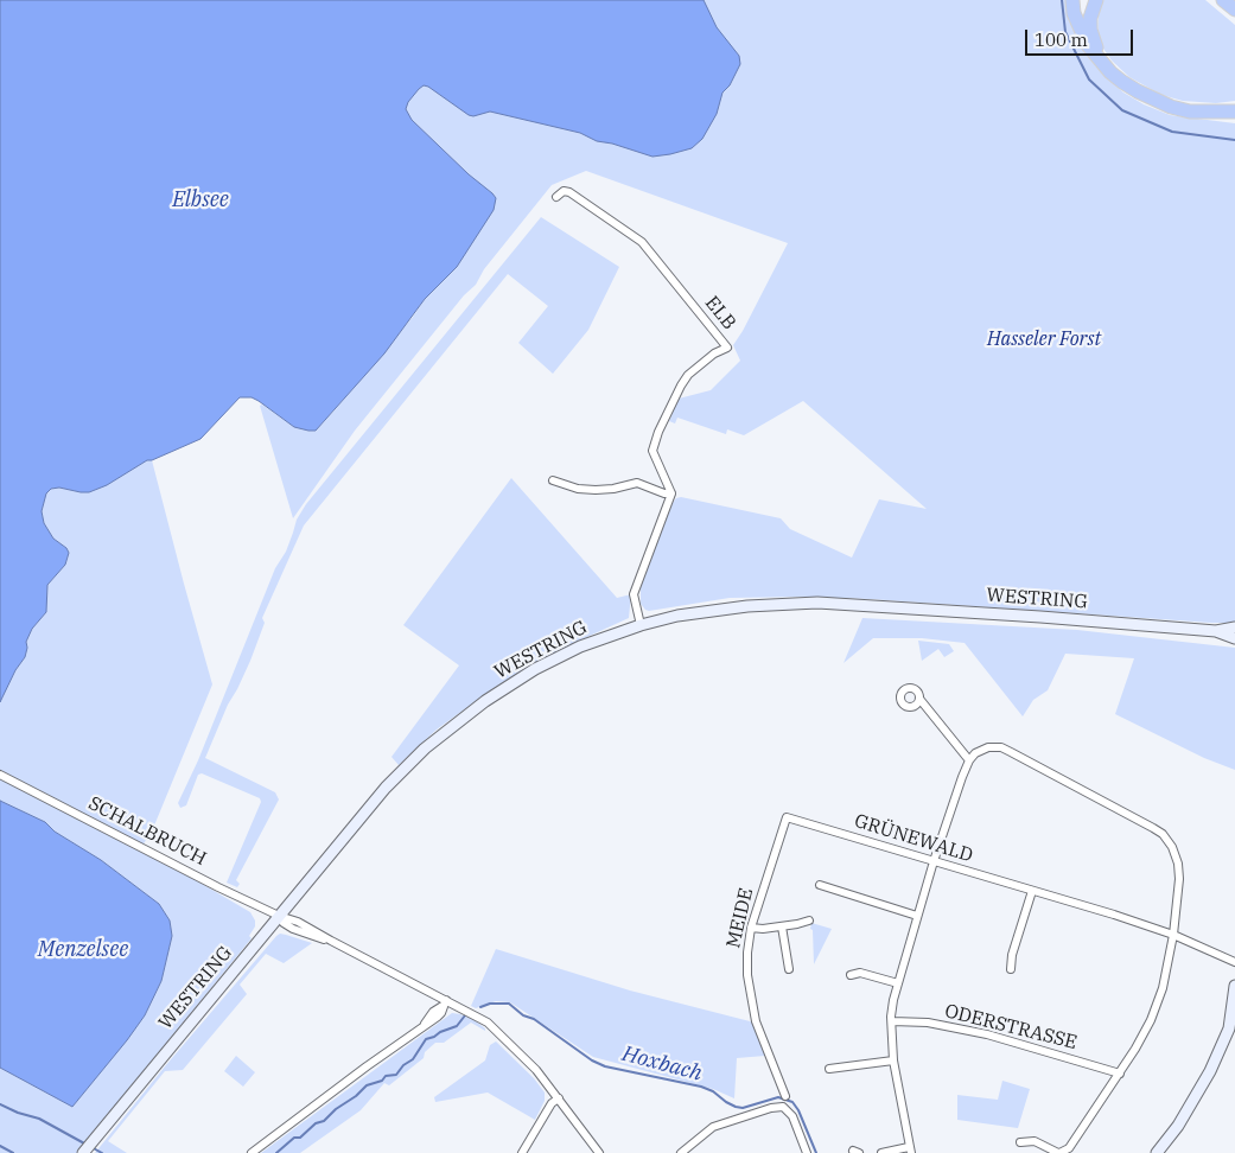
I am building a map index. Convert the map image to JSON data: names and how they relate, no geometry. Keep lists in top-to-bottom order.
{
  "streets": {
    "main road": ["WESTRING"],
    "street": [
      "ELB",
      "SCHALBRUCH",
      "GRÜNEWALD",
      "MEIDE",
      "ODERSTRASSE"
    ]
  },
  "crossings": [
    ["WESTRING", "SCHALBRUCH"],
    ["GRÜNEWALD", "MEIDE"]
  ],
  "water": ["Elbsee", "Menzelsee", "Hoxbach"],
  "parks": ["Hasseler Forst"],
  "scale_bar": "100 m"
}
